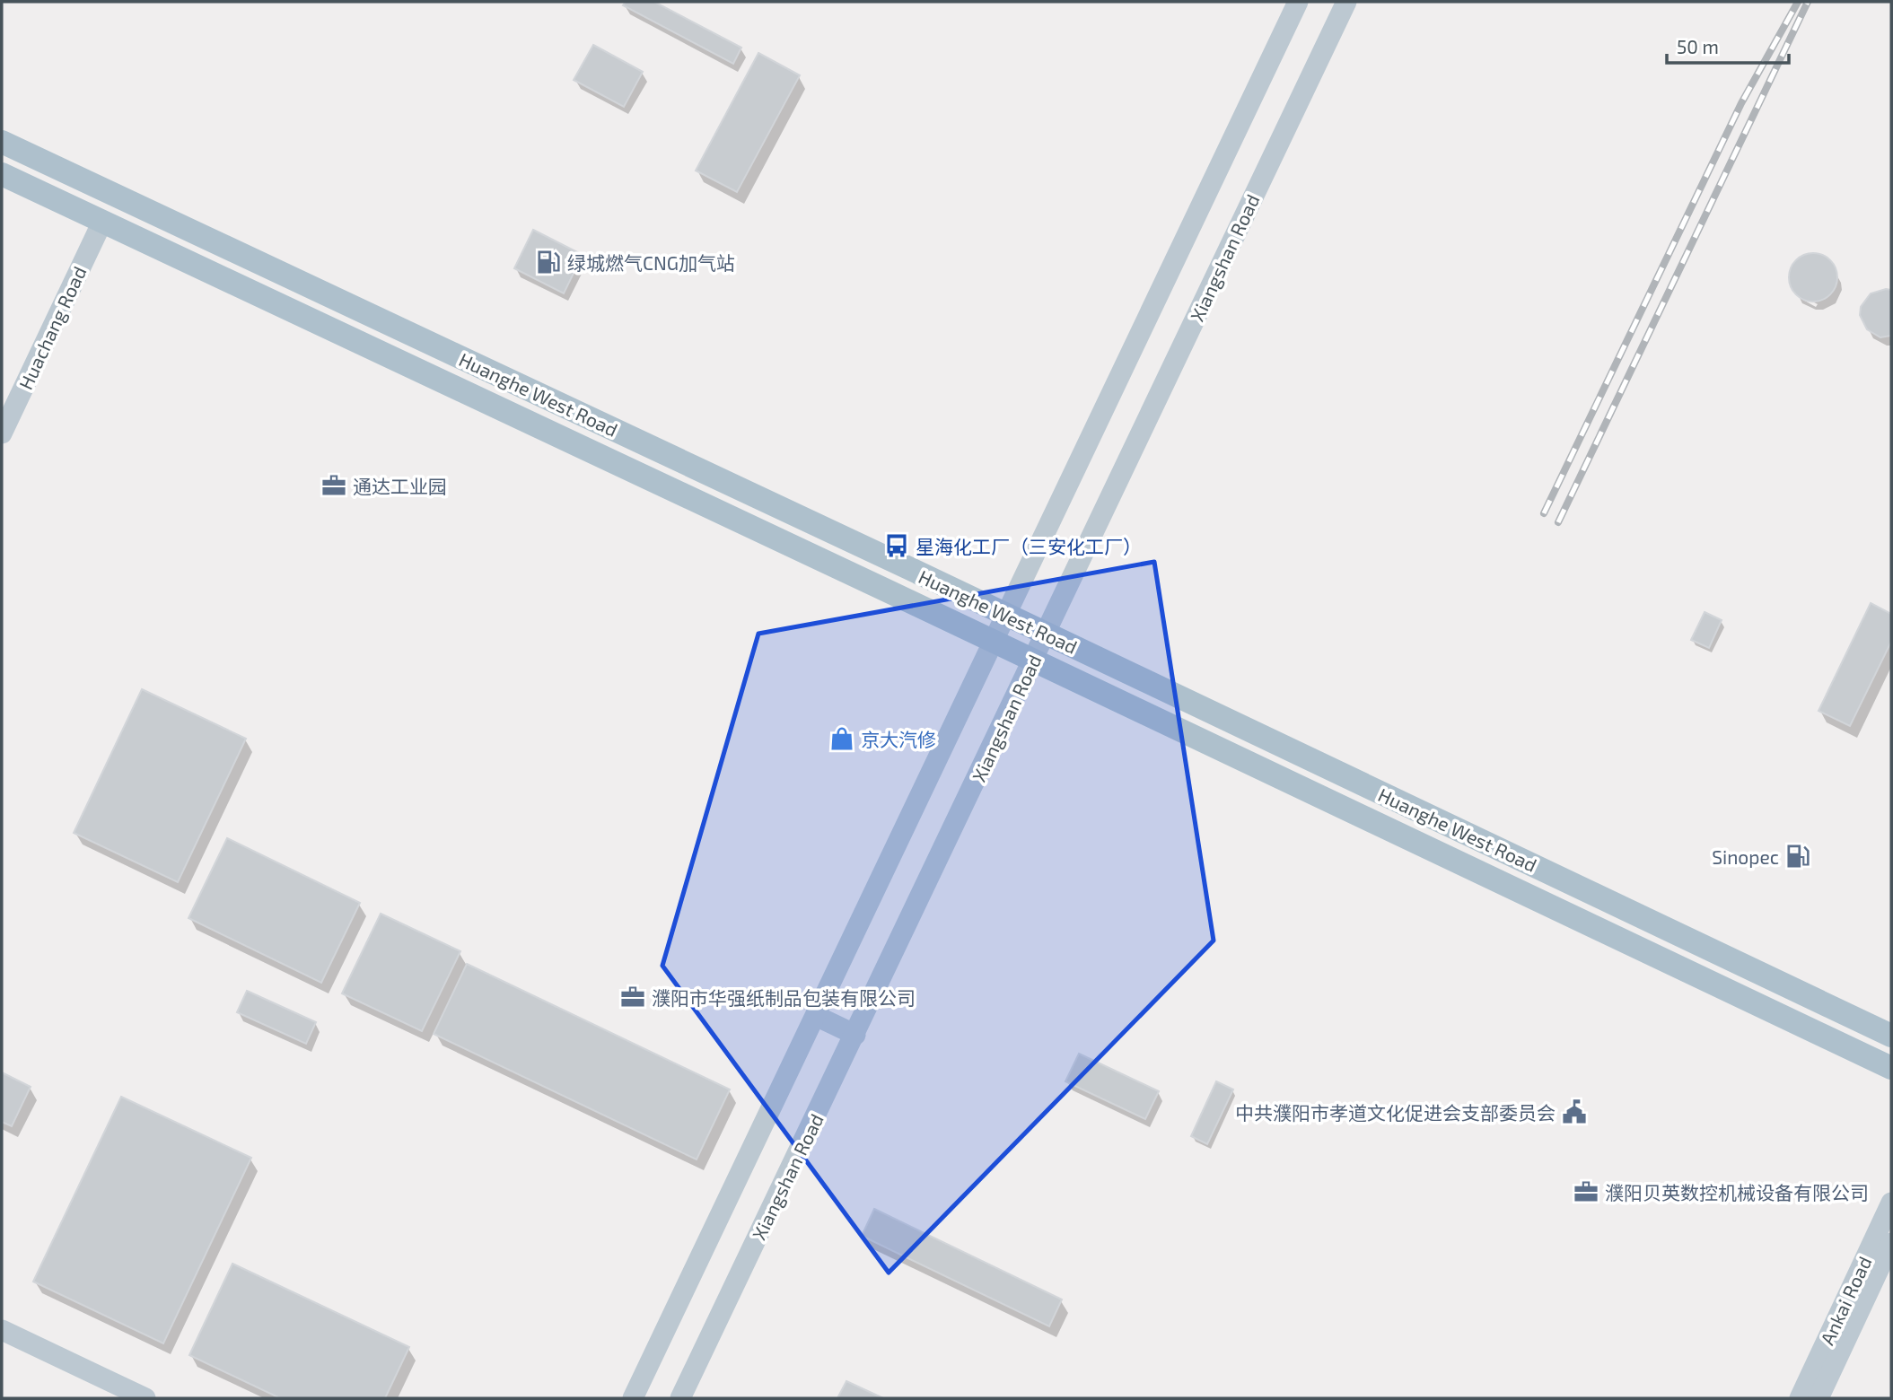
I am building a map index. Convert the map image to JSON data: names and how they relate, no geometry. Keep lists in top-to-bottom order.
{
  "streets": {
    "main road": ["Huanghe West Road"],
    "street": ["Xiangshan Road", "Huachang Road", "Ankai Road"]
  },
  "crossings": [
    ["Xiangshan Road", "Huanghe West Road"],
    ["Huachang Road", "Huanghe West Road"]
  ],
  "places": {
    "fuel station": ["绿城燃气CNG加气站", "Sinopec"],
    "office": ["通达工业园", "濮阳市华强纸制品包装有限公司", "濮阳贝英数控机械设备有限公司"],
    "bus stop": ["星海化工厂（三安化工厂）"],
    "shop": ["京大汽修"],
    "public building": ["中共濮阳市孝道文化促进会支部委员会"]
  },
  "scale_bar": "50 m"
}
